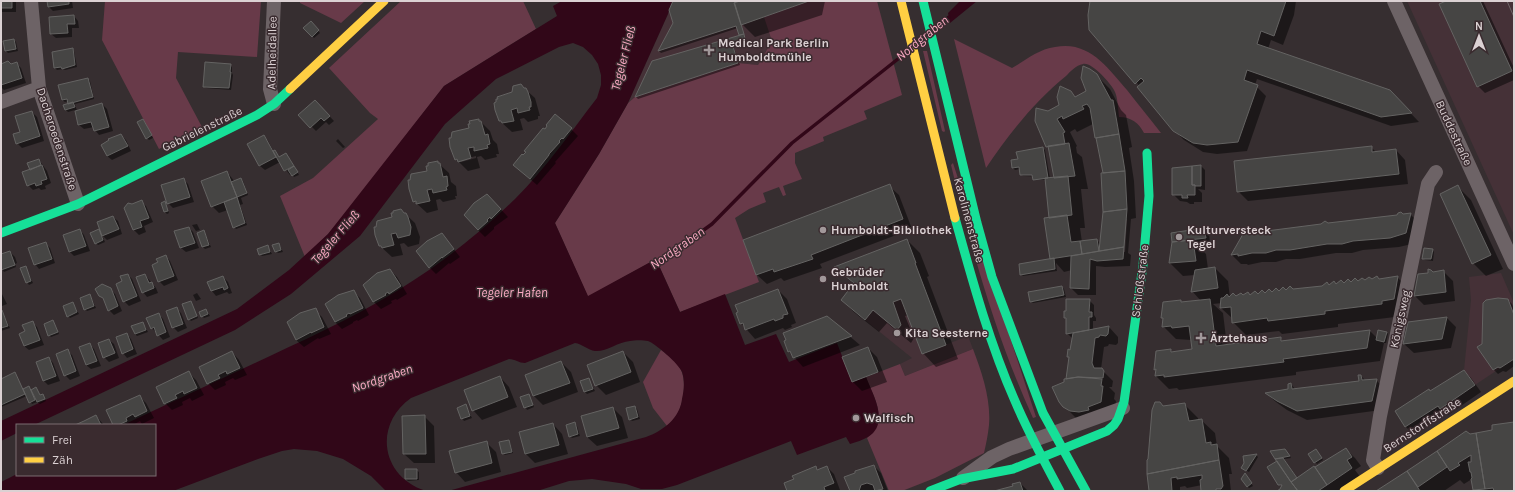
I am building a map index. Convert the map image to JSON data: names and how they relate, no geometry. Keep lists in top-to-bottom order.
{
  "streets": {
    "main road": [
      "Gabrielenstraße",
      "Karolinenstraße",
      "Schloßstraße",
      "Bernstorffstraße"
    ],
    "street": [
      "Adelheidallee",
      "Buddestraße",
      "Dacheroedenstraße",
      "Königsweg"
    ]
  },
  "crossings": [
    ["Adelheidallee", "Gabrielenstraße"],
    ["Gabrielenstraße", "Dacheroedenstraße"],
    ["Karolinenstraße", "Schloßstraße"],
    ["Königsweg", "Bernstorffstraße"]
  ],
  "water": ["Nordgraben", "Tegeler Fließ", "Tegeler Hafen"],
  "places": {
    "health": ["Medical Park Berlin Humboldtmühle", "Ärztehaus"],
    "other": [
      "Humboldt-Bibliothek",
      "Kulturversteck Tegel",
      "Gebrüder Humboldt",
      "Kita Seesterne",
      "Walfisch"
    ]
  },
  "legend": ["Frei", "Zäh"],
  "north": "top"
}
